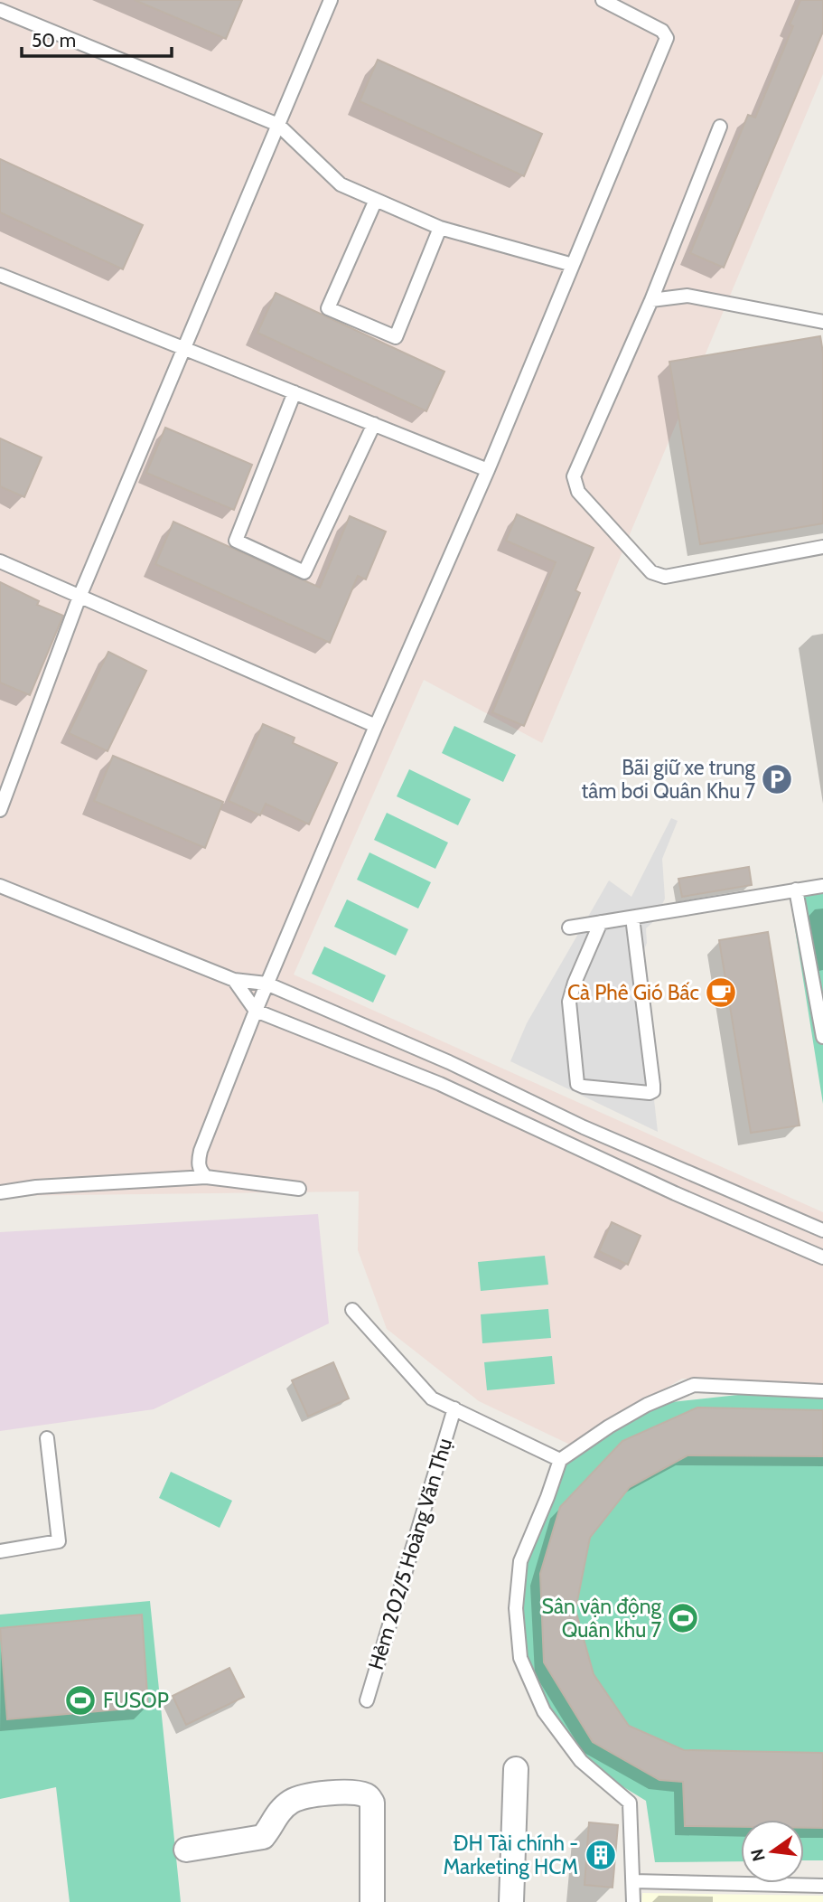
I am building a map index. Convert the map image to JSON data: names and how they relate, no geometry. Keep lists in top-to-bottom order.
{
  "streets": {
    "lane": ["Hẻm 202/5 Hoàng Văn Thụ"]
  },
  "places": {
    "parking": ["Bãi giữ xe trung tâm bơi Quân Khu 7"],
    "cafe": ["Cà Phê Gió Bấc"],
    "sports": ["Sân vận động Quân khu 7", "FUSOP"],
    "building": ["ĐH Tài chính - Marketing HCM"]
  },
  "scale_bar": "50 m",
  "north": "left"
}
